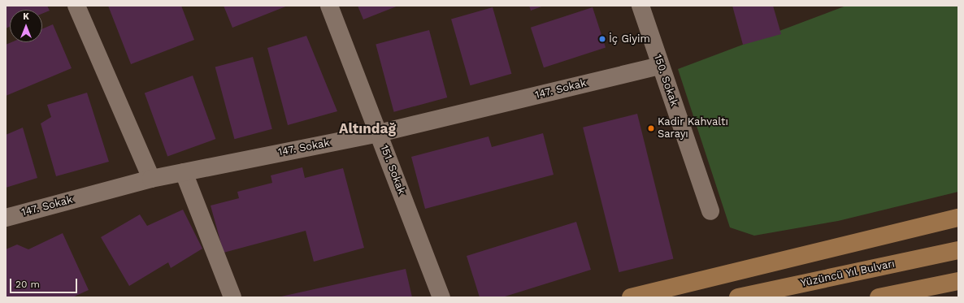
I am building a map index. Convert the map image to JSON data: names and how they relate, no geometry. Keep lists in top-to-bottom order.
{
  "streets": {
    "main road": ["Yüzüncü Yıl Bulvarı"],
    "street": ["150. Sokak", "147. Sokak", "151. Sokak"]
  },
  "crossings": [
    ["150. Sokak", "147. Sokak"],
    ["147. Sokak", "151. Sokak"]
  ],
  "districts": ["Altındağ"],
  "places": ["İç Giyim", "Kadir Kahvaltı Sarayı"],
  "scale_bar": "20 m",
  "north": "top"
}
